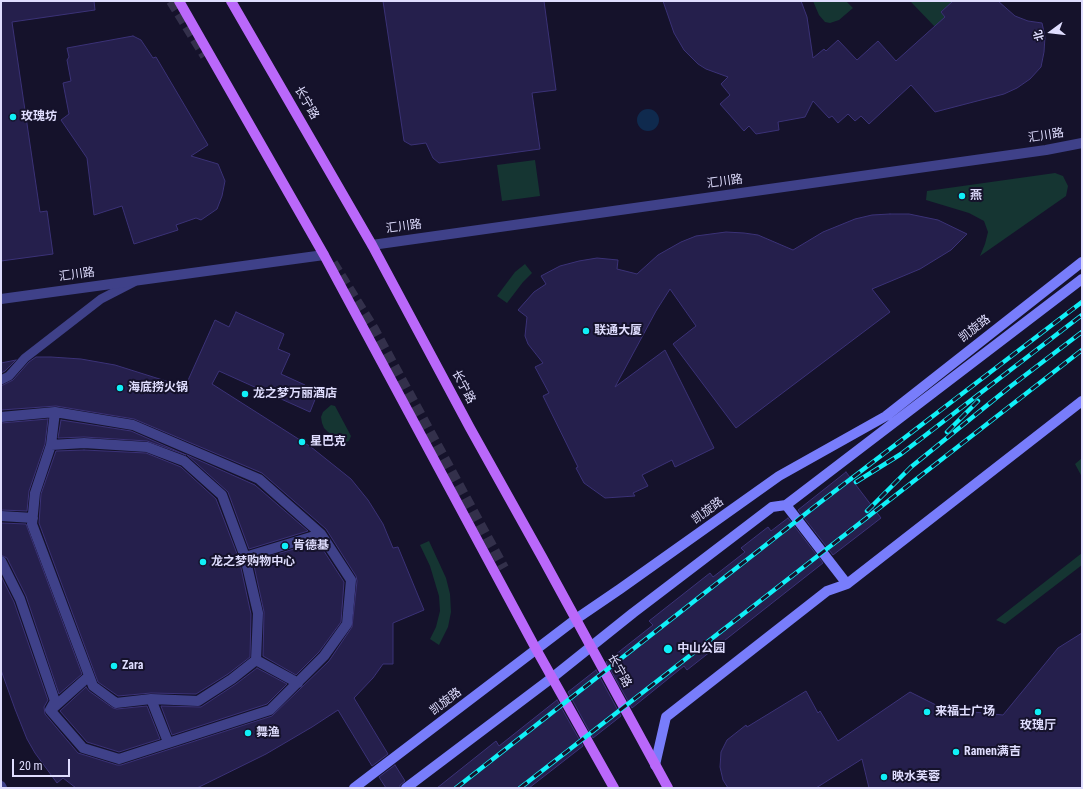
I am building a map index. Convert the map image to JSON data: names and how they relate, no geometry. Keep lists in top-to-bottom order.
{
  "streets": {
    "main road": ["长宁路"],
    "street": ["汇川路", "凯旋路"]
  },
  "crossings": [
    ["长宁路", "汇川路"],
    ["长宁路", "凯旋路"]
  ],
  "places": [
    "玫瑰坊",
    "燕",
    "联通大厦",
    "海底捞火锅",
    "龙之梦万丽酒店",
    "星巴克",
    "肯德基",
    "龙之梦购物中心",
    "中山公园",
    "Zara",
    "来福士广场",
    "玫瑰厅",
    "舞渔",
    "Ramen满吉",
    "映水芙蓉"
  ],
  "scale_bar": "20 m",
  "north": "left"
}
